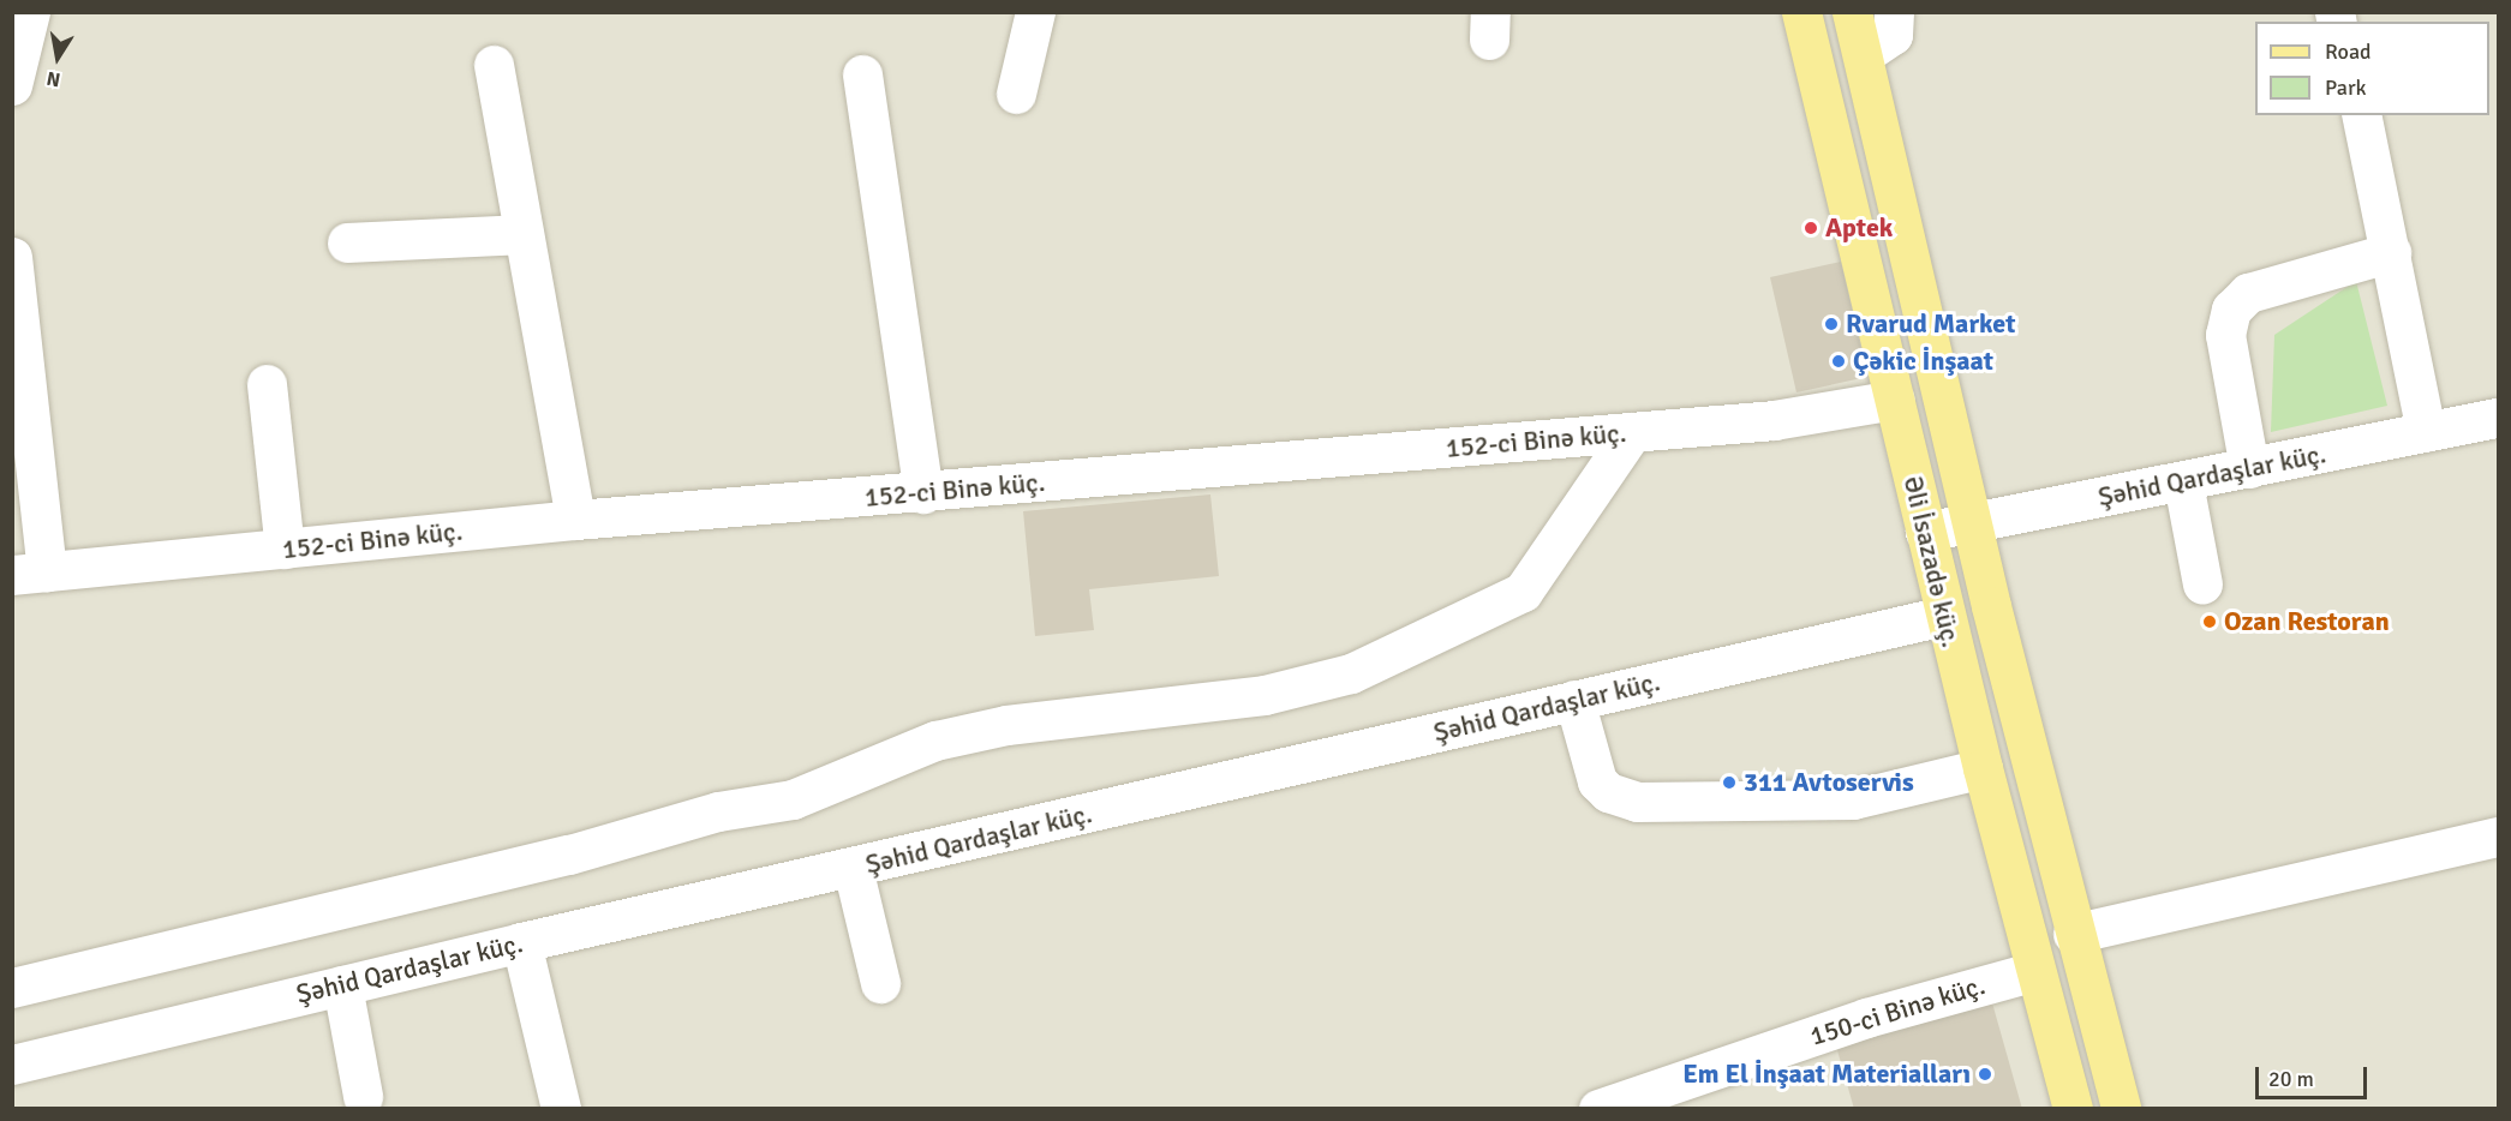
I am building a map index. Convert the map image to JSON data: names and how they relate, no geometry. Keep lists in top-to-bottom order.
{
  "streets": {
    "main road": ["Əli İsazadə küç."],
    "street": ["152-ci Binə küç.", "Şəhid Qardaşlar küç.", "150-ci Binə küç."]
  },
  "crossings": [
    ["152-ci Binə küç.", "Əli İsazadə küç."],
    ["Şəhid Qardaşlar küç.", "Əli İsazadə küç."],
    ["Əli İsazadə küç.", "150-ci Binə küç."]
  ],
  "places": [
    "Aptek",
    "Rvarud Market",
    "Çəkic İnşaat",
    "Ozan Restoran",
    "311 Avtoservis",
    "Em El İnşaat Materialları"
  ],
  "legend": ["Road", "Park"],
  "scale_bar": "20 m",
  "north": "bottom"
}
